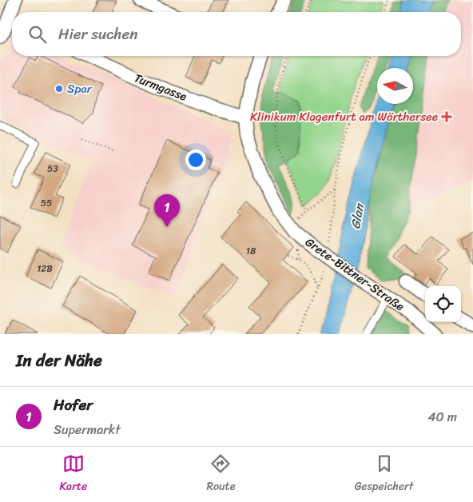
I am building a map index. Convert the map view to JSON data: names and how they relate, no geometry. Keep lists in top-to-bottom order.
{
  "streets": {
    "street": ["Turmgasse", "Grete-Bittner-Straße"]
  },
  "crossings": [
    ["Turmgasse", "Grete-Bittner-Straße"]
  ],
  "water": ["Glan"],
  "places": {
    "other": ["Spar"],
    "health": ["Klinikum Klagenfurt am Wörthersee"]
  },
  "house_numbers": [
    "53",
    "55",
    "18",
    "12B"
  ],
  "north": "left",
  "page": {
    "search": "Hier suchen",
    "pins": "1",
    "heading": "In der Nähe",
    "list": [
      {
        "mark": "1",
        "name": "Hofer",
        "note": "Supermarkt",
        "value": "40 m"
      }
    ],
    "nav": ["Karte", "Route", "Gespeichert"]
  }
}
